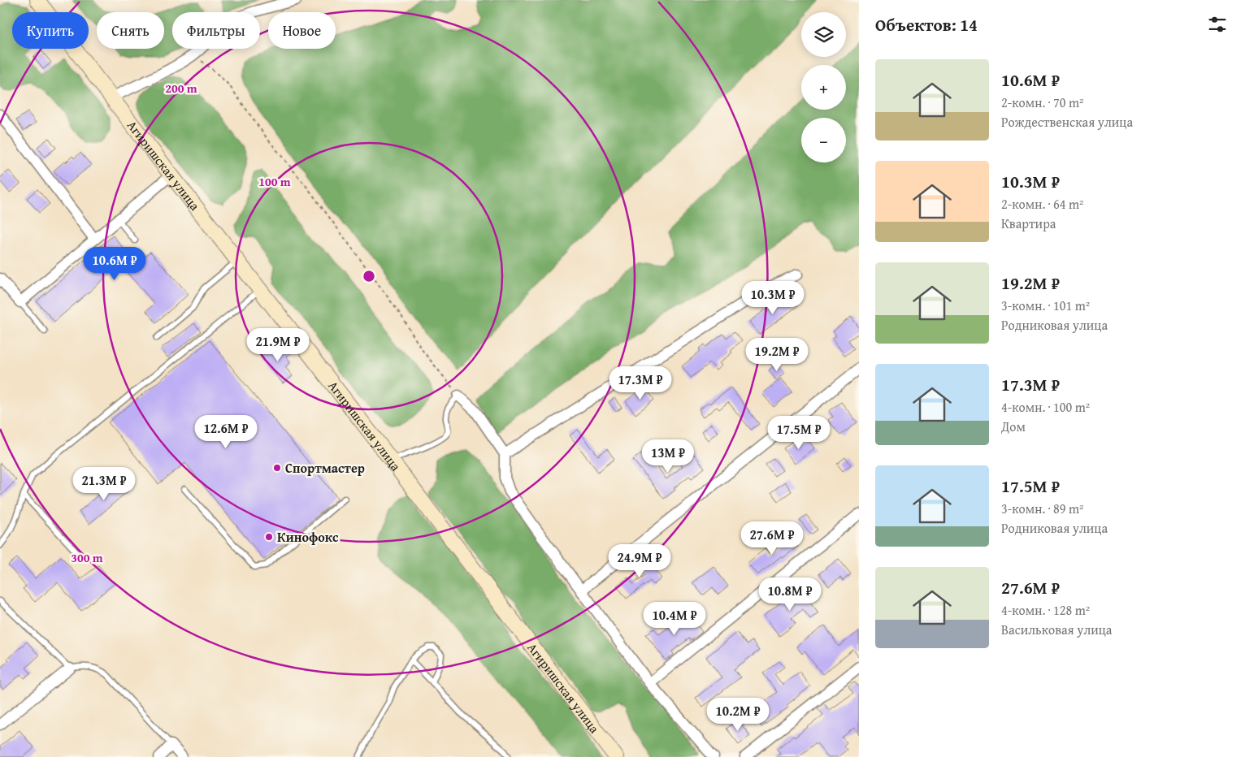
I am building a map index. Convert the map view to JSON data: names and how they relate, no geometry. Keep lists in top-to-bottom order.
{
  "streets": {
    "street": ["Агиришская улица"]
  },
  "places": ["Спортмастер", "Кинофокс"],
  "page": {
    "heading": "Объектов: 14",
    "map_buttons": ["+", "−"],
    "chip": [
      "Купить",
      "Снять",
      "Фильтры",
      "Новое"
    ],
    "list": [
      {
        "name": "10.6M ₽",
        "note": "2-комн. · 70 m² · Рождественская улица"
      },
      {
        "name": "10.3M ₽",
        "note": "2-комн. · 64 m² · Квартира"
      },
      {
        "name": "19.2M ₽",
        "note": "3-комн. · 101 m² · Родниковая улица"
      },
      {
        "name": "17.3M ₽",
        "note": "4-комн. · 100 m² · Дом"
      },
      {
        "name": "17.5M ₽",
        "note": "3-комн. · 89 m² · Родниковая улица"
      },
      {
        "name": "27.6M ₽",
        "note": "4-комн. · 128 m² · Васильковая улица"
      }
    ],
    "price": [
      "10.6M ₽",
      "10.3M ₽",
      "21.9M ₽",
      "19.2M ₽",
      "17.3M ₽",
      "12.6M ₽",
      "17.5M ₽",
      "13M ₽",
      "21.3M ₽",
      "27.6M ₽",
      "24.9M ₽",
      "10.8M ₽",
      "10.4M ₽",
      "10.2M ₽"
    ]
  },
  "rings": ["200 m", "100 m", "300 m"]
}
